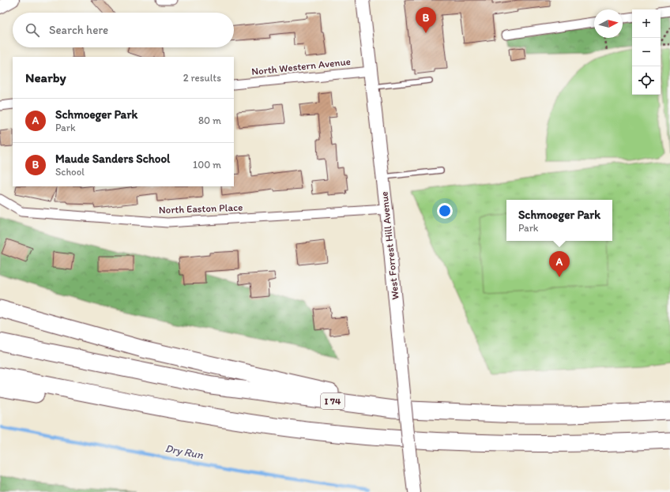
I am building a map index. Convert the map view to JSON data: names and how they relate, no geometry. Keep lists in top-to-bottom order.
{
  "streets": {
    "highway": ["I 74"],
    "main road": ["West Forrest Hill Avenue"],
    "street": ["North Western Avenue", "North Easton Place"]
  },
  "crossings": [
    ["North Western Avenue", "West Forrest Hill Avenue"],
    ["North Easton Place", "West Forrest Hill Avenue"]
  ],
  "water": ["Dry Run"],
  "north": "right",
  "page": {
    "pins": ["B", "A"],
    "map_buttons": ["+", "−"],
    "search": "Search here",
    "heading": ["Nearby", "2 results"],
    "list": [
      {
        "mark": "A",
        "name": "Schmoeger Park",
        "note": "Park",
        "value": "80 m"
      },
      {
        "mark": "B",
        "name": "Maude Sanders School",
        "note": "School",
        "value": "100 m"
      }
    ],
    "popup": ["Schmoeger Park", "Park"]
  }
}
